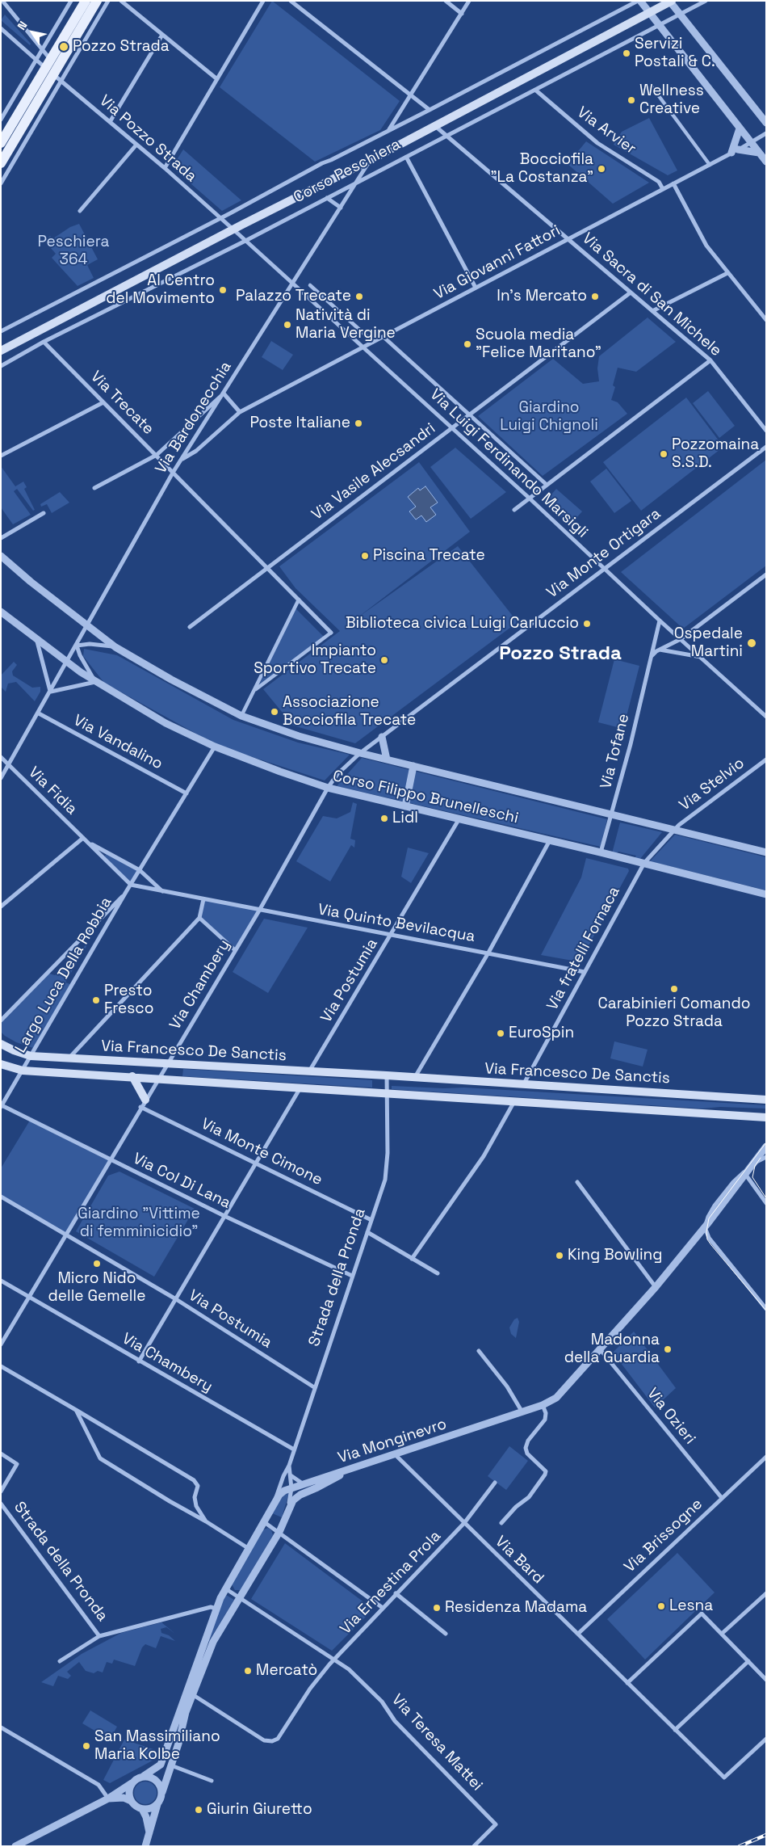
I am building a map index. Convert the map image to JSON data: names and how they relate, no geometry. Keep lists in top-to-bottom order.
{
  "streets": {
    "main road": ["Corso Peschiera", "Via Francesco De Sanctis"],
    "street": [
      "Via Arvier",
      "Via Pozzo Strada",
      "Via Giovanni Fattori",
      "Via Sacra di San Michele",
      "Via Trecate",
      "Via Bardonecchia",
      "Via Luigi Ferdinando Marsigli",
      "Via Vasile Alecsandri",
      "Via Monte Ortigara",
      "Via Vandalino",
      "Via Tofane",
      "Via Stelvio",
      "Via Fidia",
      "Corso Filippo Brunelleschi",
      "Via Quinto Bevilacqua",
      "Via fratelli Fornaca",
      "Largo Luca Della Robbia",
      "Via Postumia",
      "Via Chambery",
      "Via Monte Cimone",
      "Via Col Di Lana",
      "Strada della Pronda",
      "Via Ozieri",
      "Via Monginevro",
      "Via Brissogne",
      "Via Bard",
      "Via Ernestina Prola",
      "Via Teresa Mattei"
    ]
  },
  "crossings": [
    ["Via Arvier", "Corso Peschiera"],
    ["Via Arvier", "Via Giovanni Fattori"],
    ["Via Pozzo Strada", "Corso Peschiera"],
    ["Via Pozzo Strada", "Via Luigi Ferdinando Marsigli"],
    ["Corso Peschiera", "Via Sacra di San Michele"],
    ["Corso Peschiera", "Via Trecate"],
    ["Corso Peschiera", "Via Bardonecchia"],
    ["Corso Peschiera", "Via Luigi Ferdinando Marsigli"],
    ["Via Giovanni Fattori", "Via Sacra di San Michele"],
    ["Via Giovanni Fattori", "Via Bardonecchia"],
    ["Via Giovanni Fattori", "Via Luigi Ferdinando Marsigli"],
    ["Via Sacra di San Michele", "Via Vasile Alecsandri"],
    ["Via Trecate", "Via Bardonecchia"],
    ["Via Trecate", "Via Vasile Alecsandri"],
    ["Via Bardonecchia", "Via Luigi Ferdinando Marsigli"],
    ["Via Bardonecchia", "Corso Filippo Brunelleschi"],
    ["Via Luigi Ferdinando Marsigli", "Via Vasile Alecsandri"],
    ["Via Luigi Ferdinando Marsigli", "Via Monte Ortigara"],
    ["Via Luigi Ferdinando Marsigli", "Via Tofane"],
    ["Via Monte Ortigara", "Corso Filippo Brunelleschi"],
    ["Via Monte Ortigara", "Via Chambery"],
    ["Via Vandalino", "Largo Luca Della Robbia"],
    ["Via Tofane", "Corso Filippo Brunelleschi"],
    ["Via Stelvio", "Corso Filippo Brunelleschi"],
    ["Via Stelvio", "Via fratelli Fornaca"],
    ["Via Fidia", "Via Quinto Bevilacqua"],
    ["Via Fidia", "Largo Luca Della Robbia"],
    ["Corso Filippo Brunelleschi", "Via fratelli Fornaca"],
    ["Corso Filippo Brunelleschi", "Largo Luca Della Robbia"],
    ["Corso Filippo Brunelleschi", "Via Postumia"],
    ["Corso Filippo Brunelleschi", "Via Chambery"],
    ["Via Quinto Bevilacqua", "Via fratelli Fornaca"],
    ["Via Quinto Bevilacqua", "Largo Luca Della Robbia"],
    ["Via Quinto Bevilacqua", "Via Postumia"],
    ["Via Quinto Bevilacqua", "Via Chambery"],
    ["Via fratelli Fornaca", "Via Francesco De Sanctis"],
    ["Largo Luca Della Robbia", "Via Francesco De Sanctis"],
    ["Largo Luca Della Robbia", "Via Col Di Lana"],
    ["Via Postumia", "Via Francesco De Sanctis"],
    ["Via Postumia", "Via Monte Cimone"],
    ["Via Postumia", "Via Col Di Lana"],
    ["Via Postumia", "Strada della Pronda"],
    ["Via Chambery", "Via Francesco De Sanctis"],
    ["Via Chambery", "Via Monte Cimone"],
    ["Via Chambery", "Via Col Di Lana"],
    ["Via Chambery", "Strada della Pronda"],
    ["Via Francesco De Sanctis", "Strada della Pronda"],
    ["Via Monte Cimone", "Strada della Pronda"],
    ["Via Col Di Lana", "Strada della Pronda"],
    ["Strada della Pronda", "Via Monginevro"],
    ["Via Ozieri", "Via Monginevro"],
    ["Via Ozieri", "Via Brissogne"],
    ["Via Monginevro", "Via Bard"],
    ["Via Brissogne", "Via Bard"],
    ["Via Bard", "Via Ernestina Prola"],
    ["Via Ernestina Prola", "Via Teresa Mattei"]
  ],
  "districts": ["Pozzo Strada"],
  "parks": ["Peschiera 364", "Giardino Luigi Chignoli", "Giardino \"Vittime di femminicidio\""],
  "places": [
    "Pozzo Strada",
    "Servizi Postali & C.",
    "Wellness Creative",
    "Bocciofila \"La Costanza\"",
    "Al Centro del Movimento",
    "Palazzo Trecate",
    "In's Mercato",
    "Natività di Maria Vergine",
    "Scuola media \"Felice Maritano\"",
    "Poste Italiane",
    "Pozzomaina S.S.D.",
    "Piscina Trecate",
    "Biblioteca civica Luigi Carluccio",
    "Ospedale Martini",
    "Impianto Sportivo Trecate",
    "Associazione Bocciofila Trecate",
    "Lidl",
    "Carabinieri Comando Pozzo Strada",
    "Presto Fresco",
    "EuroSpin",
    "King Bowling",
    "Micro Nido delle Gemelle",
    "Madonna della Guardia",
    "Lesna",
    "Residenza Madama",
    "Mercatò",
    "San Massimiliano Maria Kolbe",
    "Giurin Giuretto"
  ],
  "north": "top left"
}
